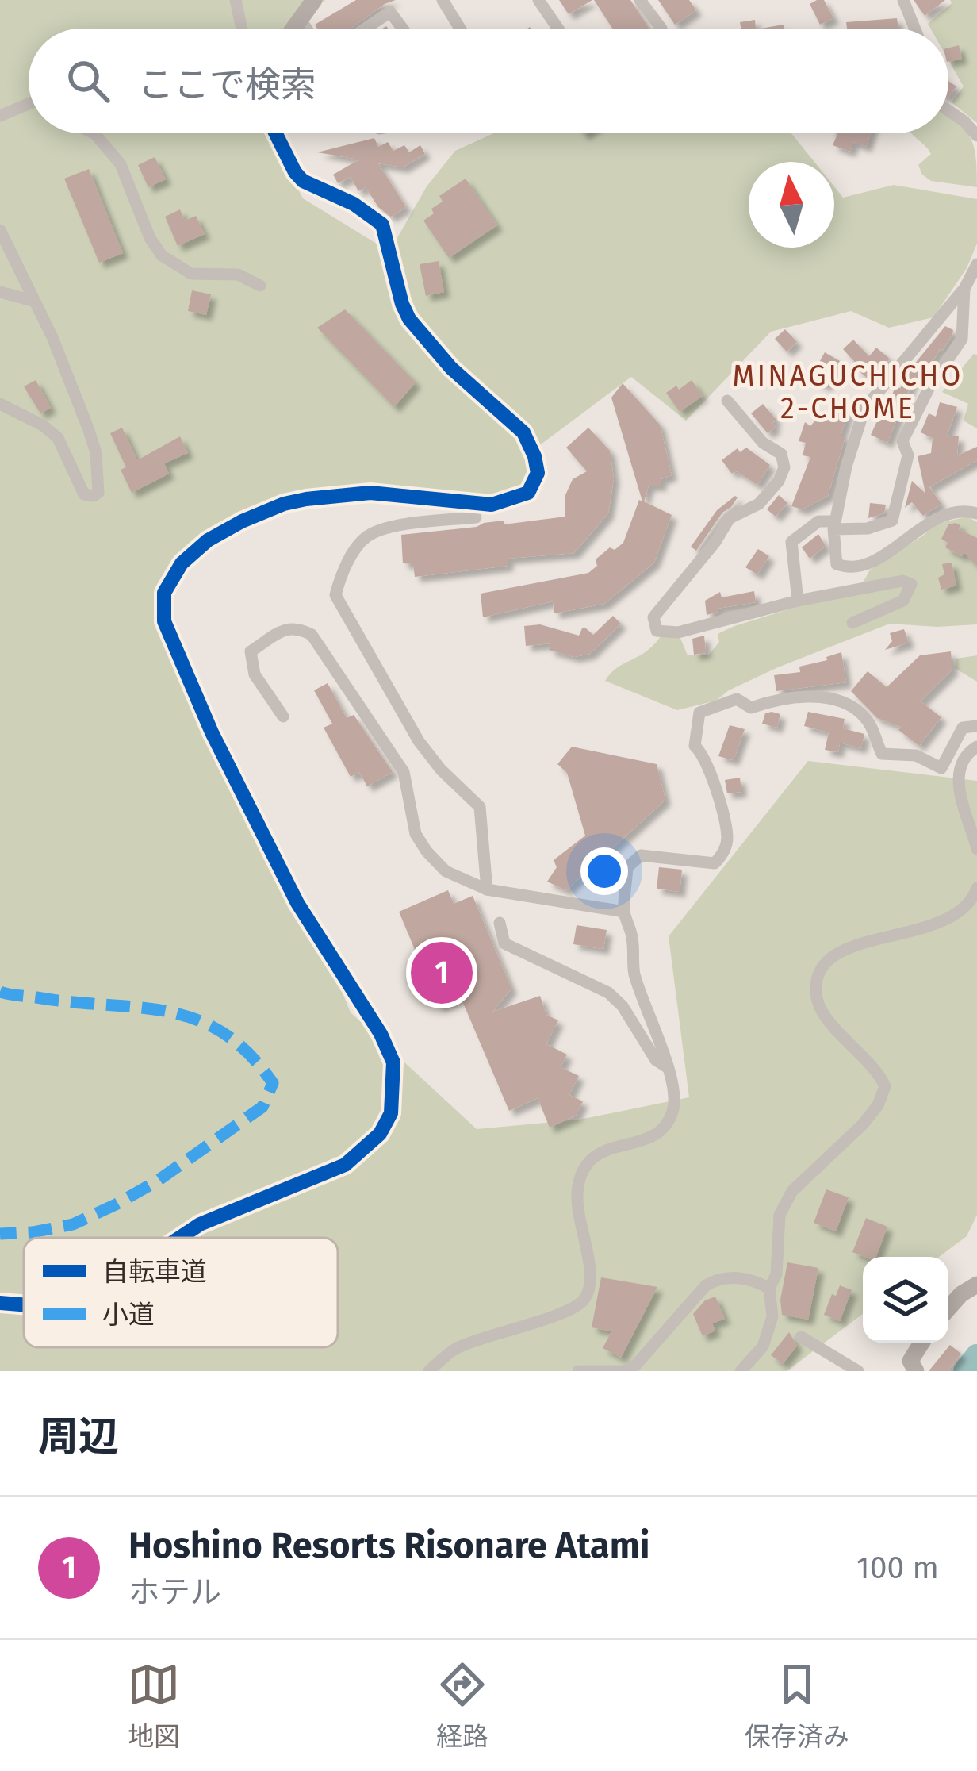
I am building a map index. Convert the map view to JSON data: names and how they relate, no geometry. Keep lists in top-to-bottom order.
{
  "districts": ["MINAGUCHICHO 2-CHOME"],
  "legend": ["自転車道", "小道"],
  "north": "top",
  "page": {
    "search": "ここで検索",
    "pins": "1",
    "heading": "周辺",
    "list": [
      {
        "mark": "1",
        "name": "Hoshino Resorts Risonare Atami",
        "note": "ホテル",
        "value": "100 m"
      }
    ],
    "nav": ["地図", "経路", "保存済み"]
  }
}
